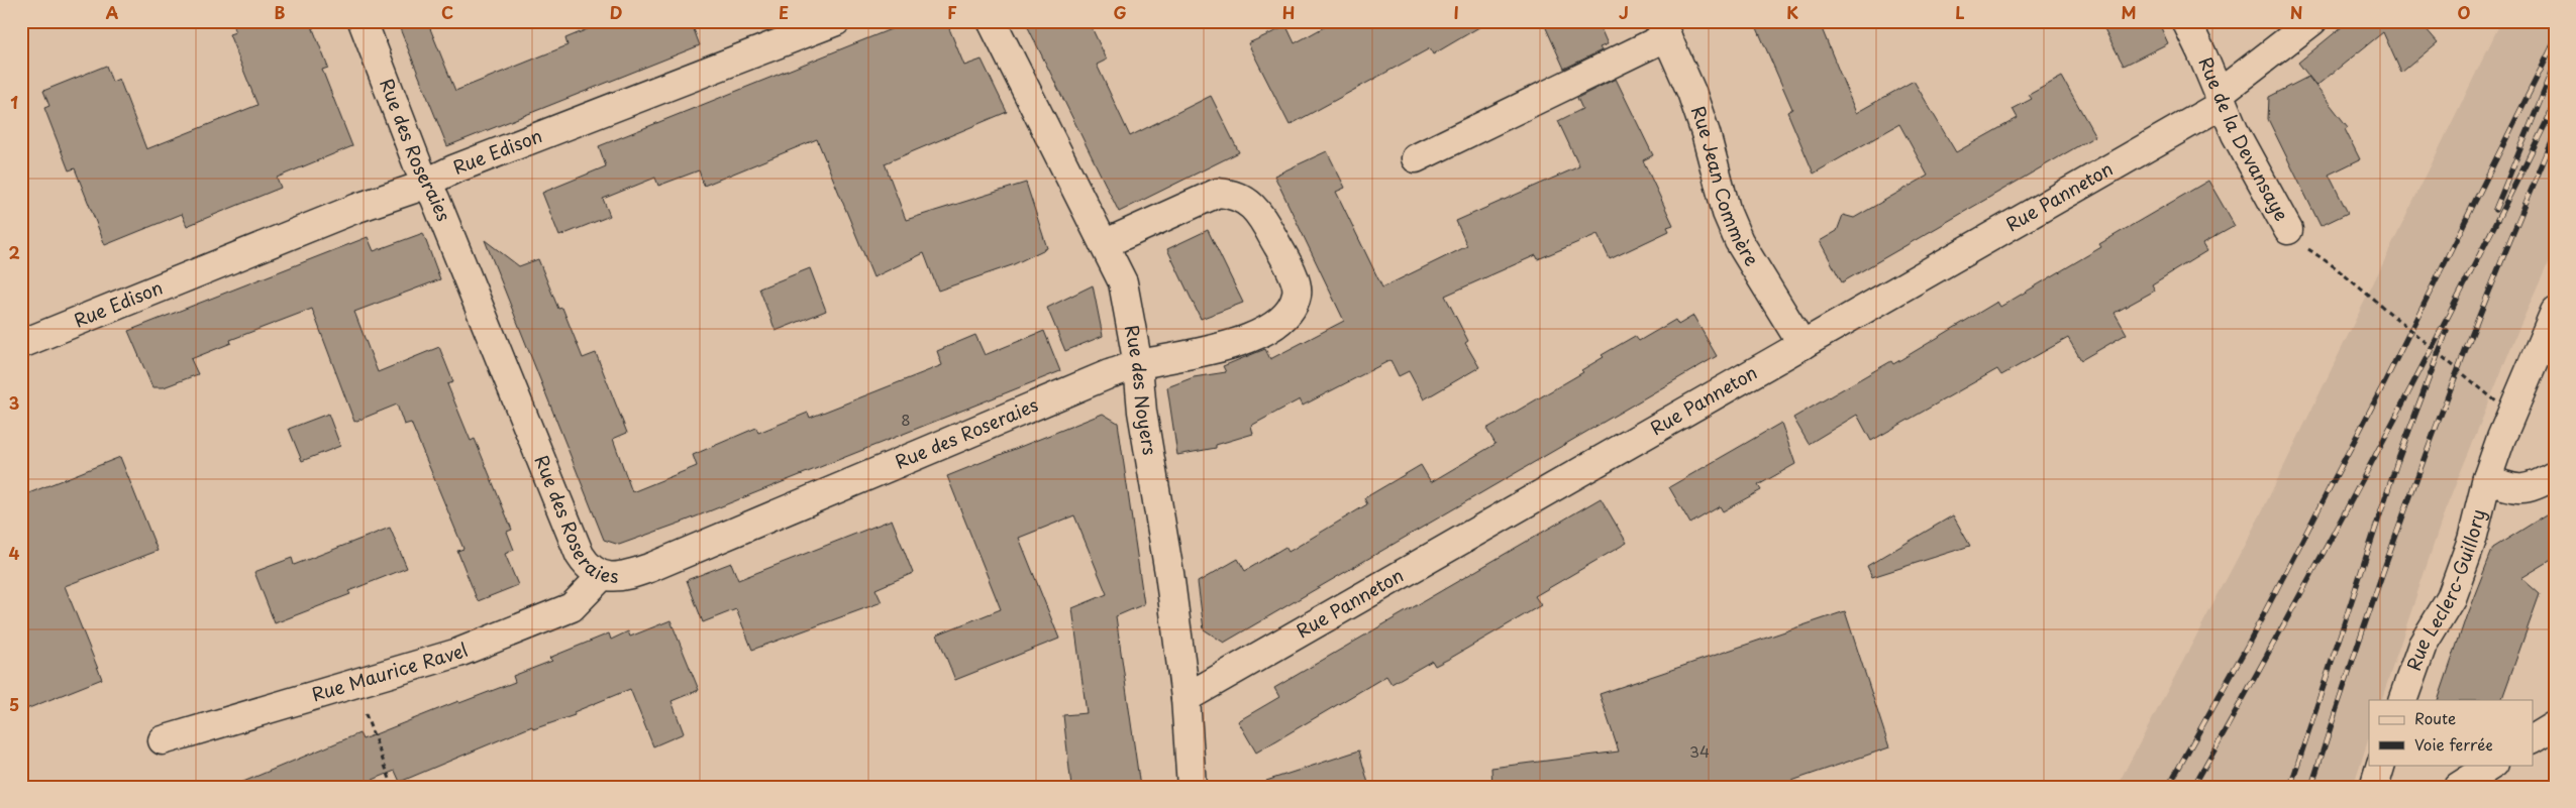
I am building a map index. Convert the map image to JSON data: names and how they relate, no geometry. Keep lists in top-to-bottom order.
{
  "streets": {
    "street": [
      "Rue de la Devansaye",
      "Rue des Roseraies",
      "Rue Edison",
      "Rue Jean Commère",
      "Rue Panneton",
      "Rue des Noyers",
      "Rue Leclerc-Guillory",
      "Rue Maurice Ravel"
    ]
  },
  "crossings": [
    ["Rue de la Devansaye", "Rue Panneton"],
    ["Rue des Roseraies", "Rue Edison"],
    ["Rue des Roseraies", "Rue des Noyers"],
    ["Rue des Roseraies", "Rue Maurice Ravel"],
    ["Rue Jean Commère", "Rue Panneton"],
    ["Rue Panneton", "Rue des Noyers"]
  ],
  "house_numbers": ["8", "34"],
  "legend": ["Route", "Voie ferrée"],
  "grid": {
    "columns": [
      "A",
      "B",
      "C",
      "D",
      "E",
      "F",
      "G",
      "H",
      "I",
      "J",
      "K",
      "L",
      "M",
      "N",
      "O"
    ],
    "rows": [
      "1",
      "2",
      "3",
      "4",
      "5"
    ]
  }
}
